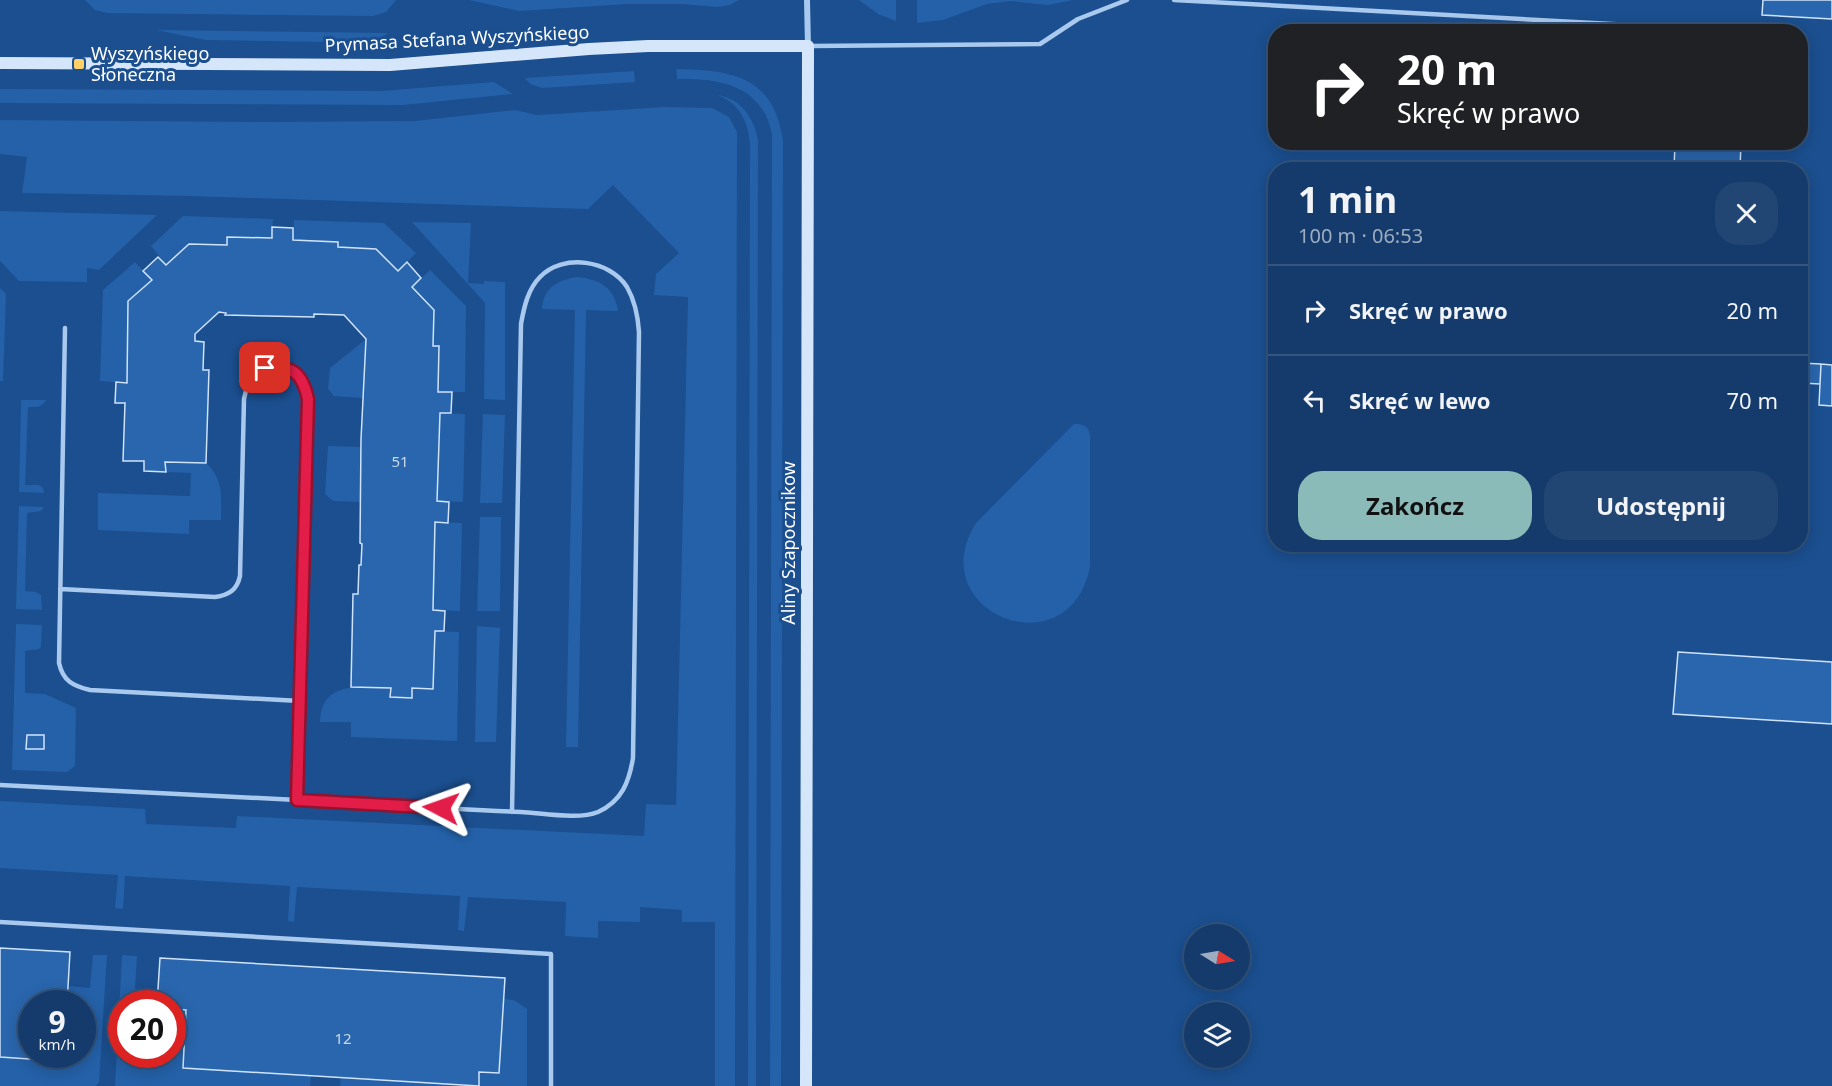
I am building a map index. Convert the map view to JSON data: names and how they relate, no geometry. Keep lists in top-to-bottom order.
{
  "streets": {
    "street": ["Prymasa Stefana Wyszyńskiego", "Aliny Szapocznikow"]
  },
  "crossings": [
    ["Prymasa Stefana Wyszyńskiego", "Aliny Szapocznikow"]
  ],
  "places": {
    "transit": ["Wyszyńskiego Słoneczna"]
  },
  "house_numbers": ["51", "12"],
  "north": "right",
  "page": {
    "turn": ["20 m", "Skręć w prawo"],
    "heading": ["1 min", "100 m · 06:53"],
    "list": [
      {
        "name": "Skręć w prawo",
        "value": "20 m"
      },
      {
        "name": "Skręć w lewo",
        "value": "70 m"
      }
    ],
    "buttons": ["Zakończ", "Udostępnij"],
    "speed": "9 km/h",
    "limit": "20"
  }
}
